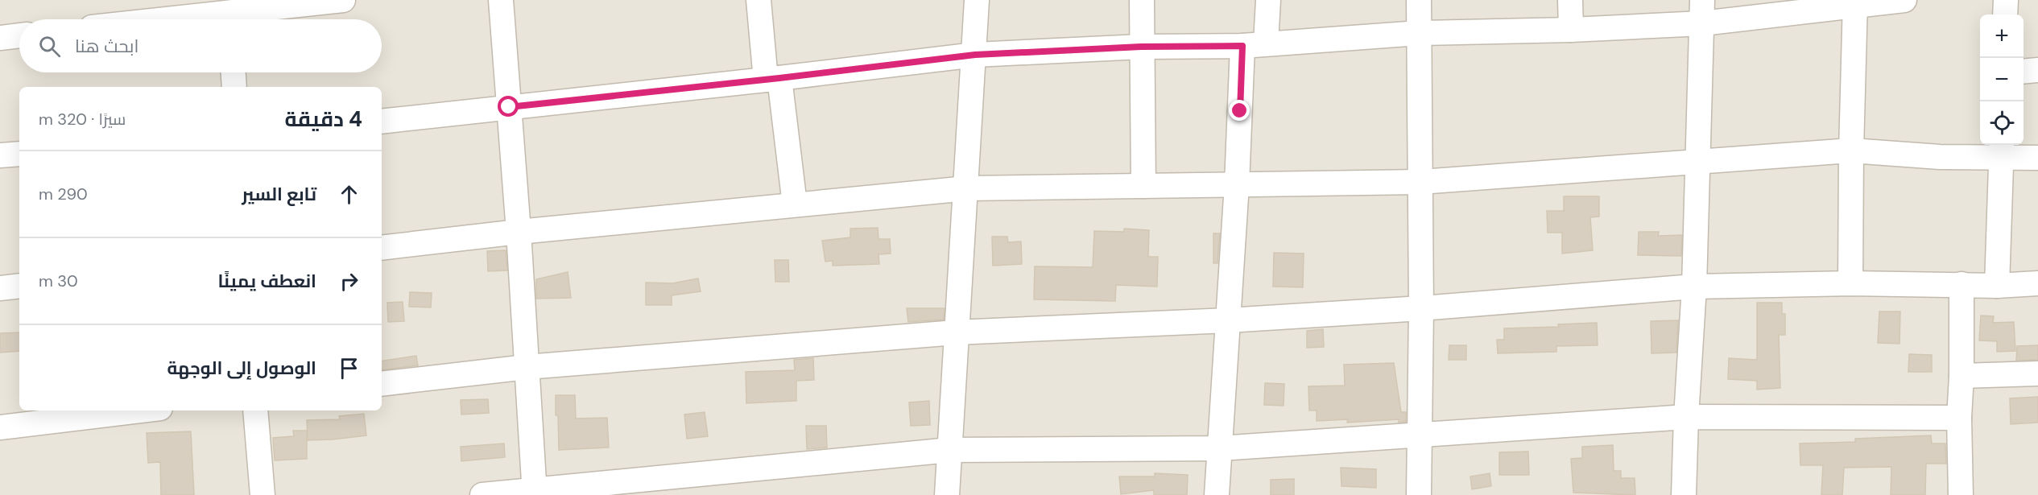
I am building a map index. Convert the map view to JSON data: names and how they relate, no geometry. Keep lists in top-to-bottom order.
{
  "page": {
    "map_buttons": ["+", "−"],
    "search": "ابحث هنا",
    "heading": ["4 دقيقة", "سيرًا · 320 m"],
    "list": [
      ["تابع السير", "290 m"],
      ["انعطف يمينًا", "30 m"],
      "الوصول إلى الوجهة"
    ]
  }
}
